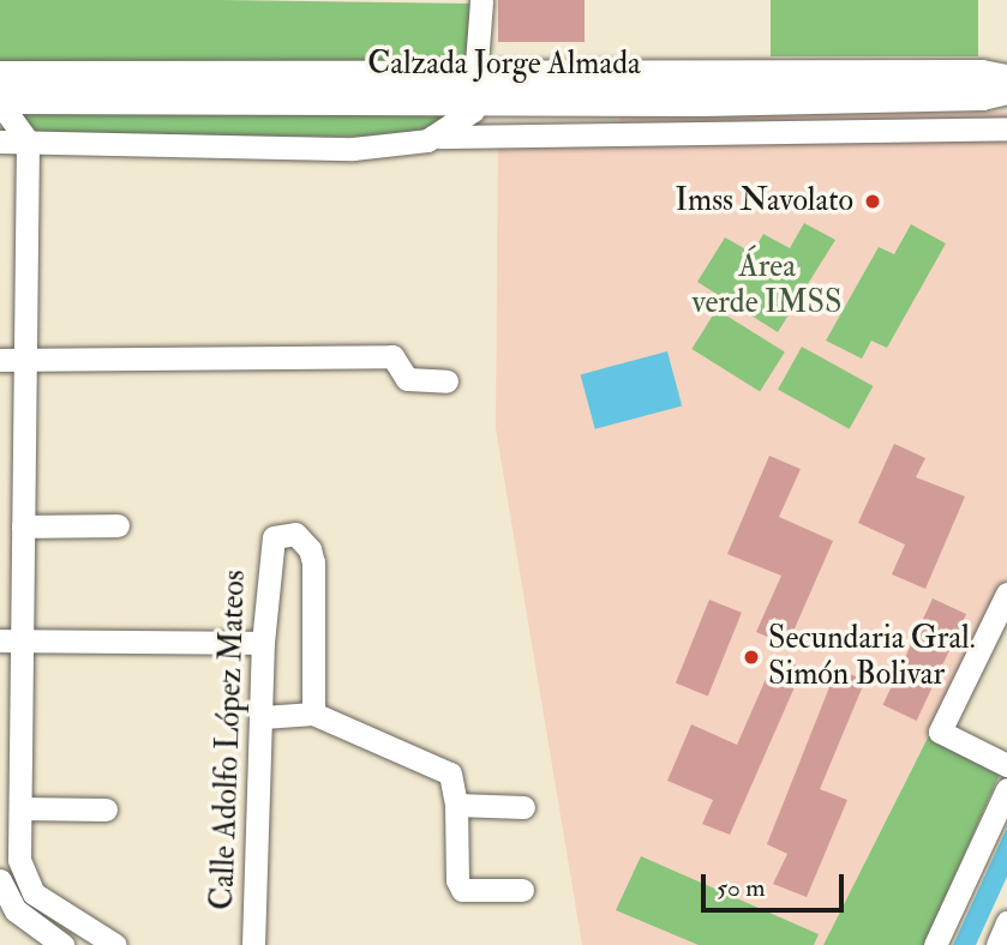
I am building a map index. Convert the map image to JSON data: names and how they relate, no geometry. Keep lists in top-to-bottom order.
{
  "streets": {
    "street": ["Calzada Jorge Almada", "Calle Adolfo López Mateos"]
  },
  "parks": ["Área verde IMSS"],
  "places": ["Imss Navolato", "Secundaria Gral. Simón Bolivar"],
  "scale_bar": "50 m"
}
